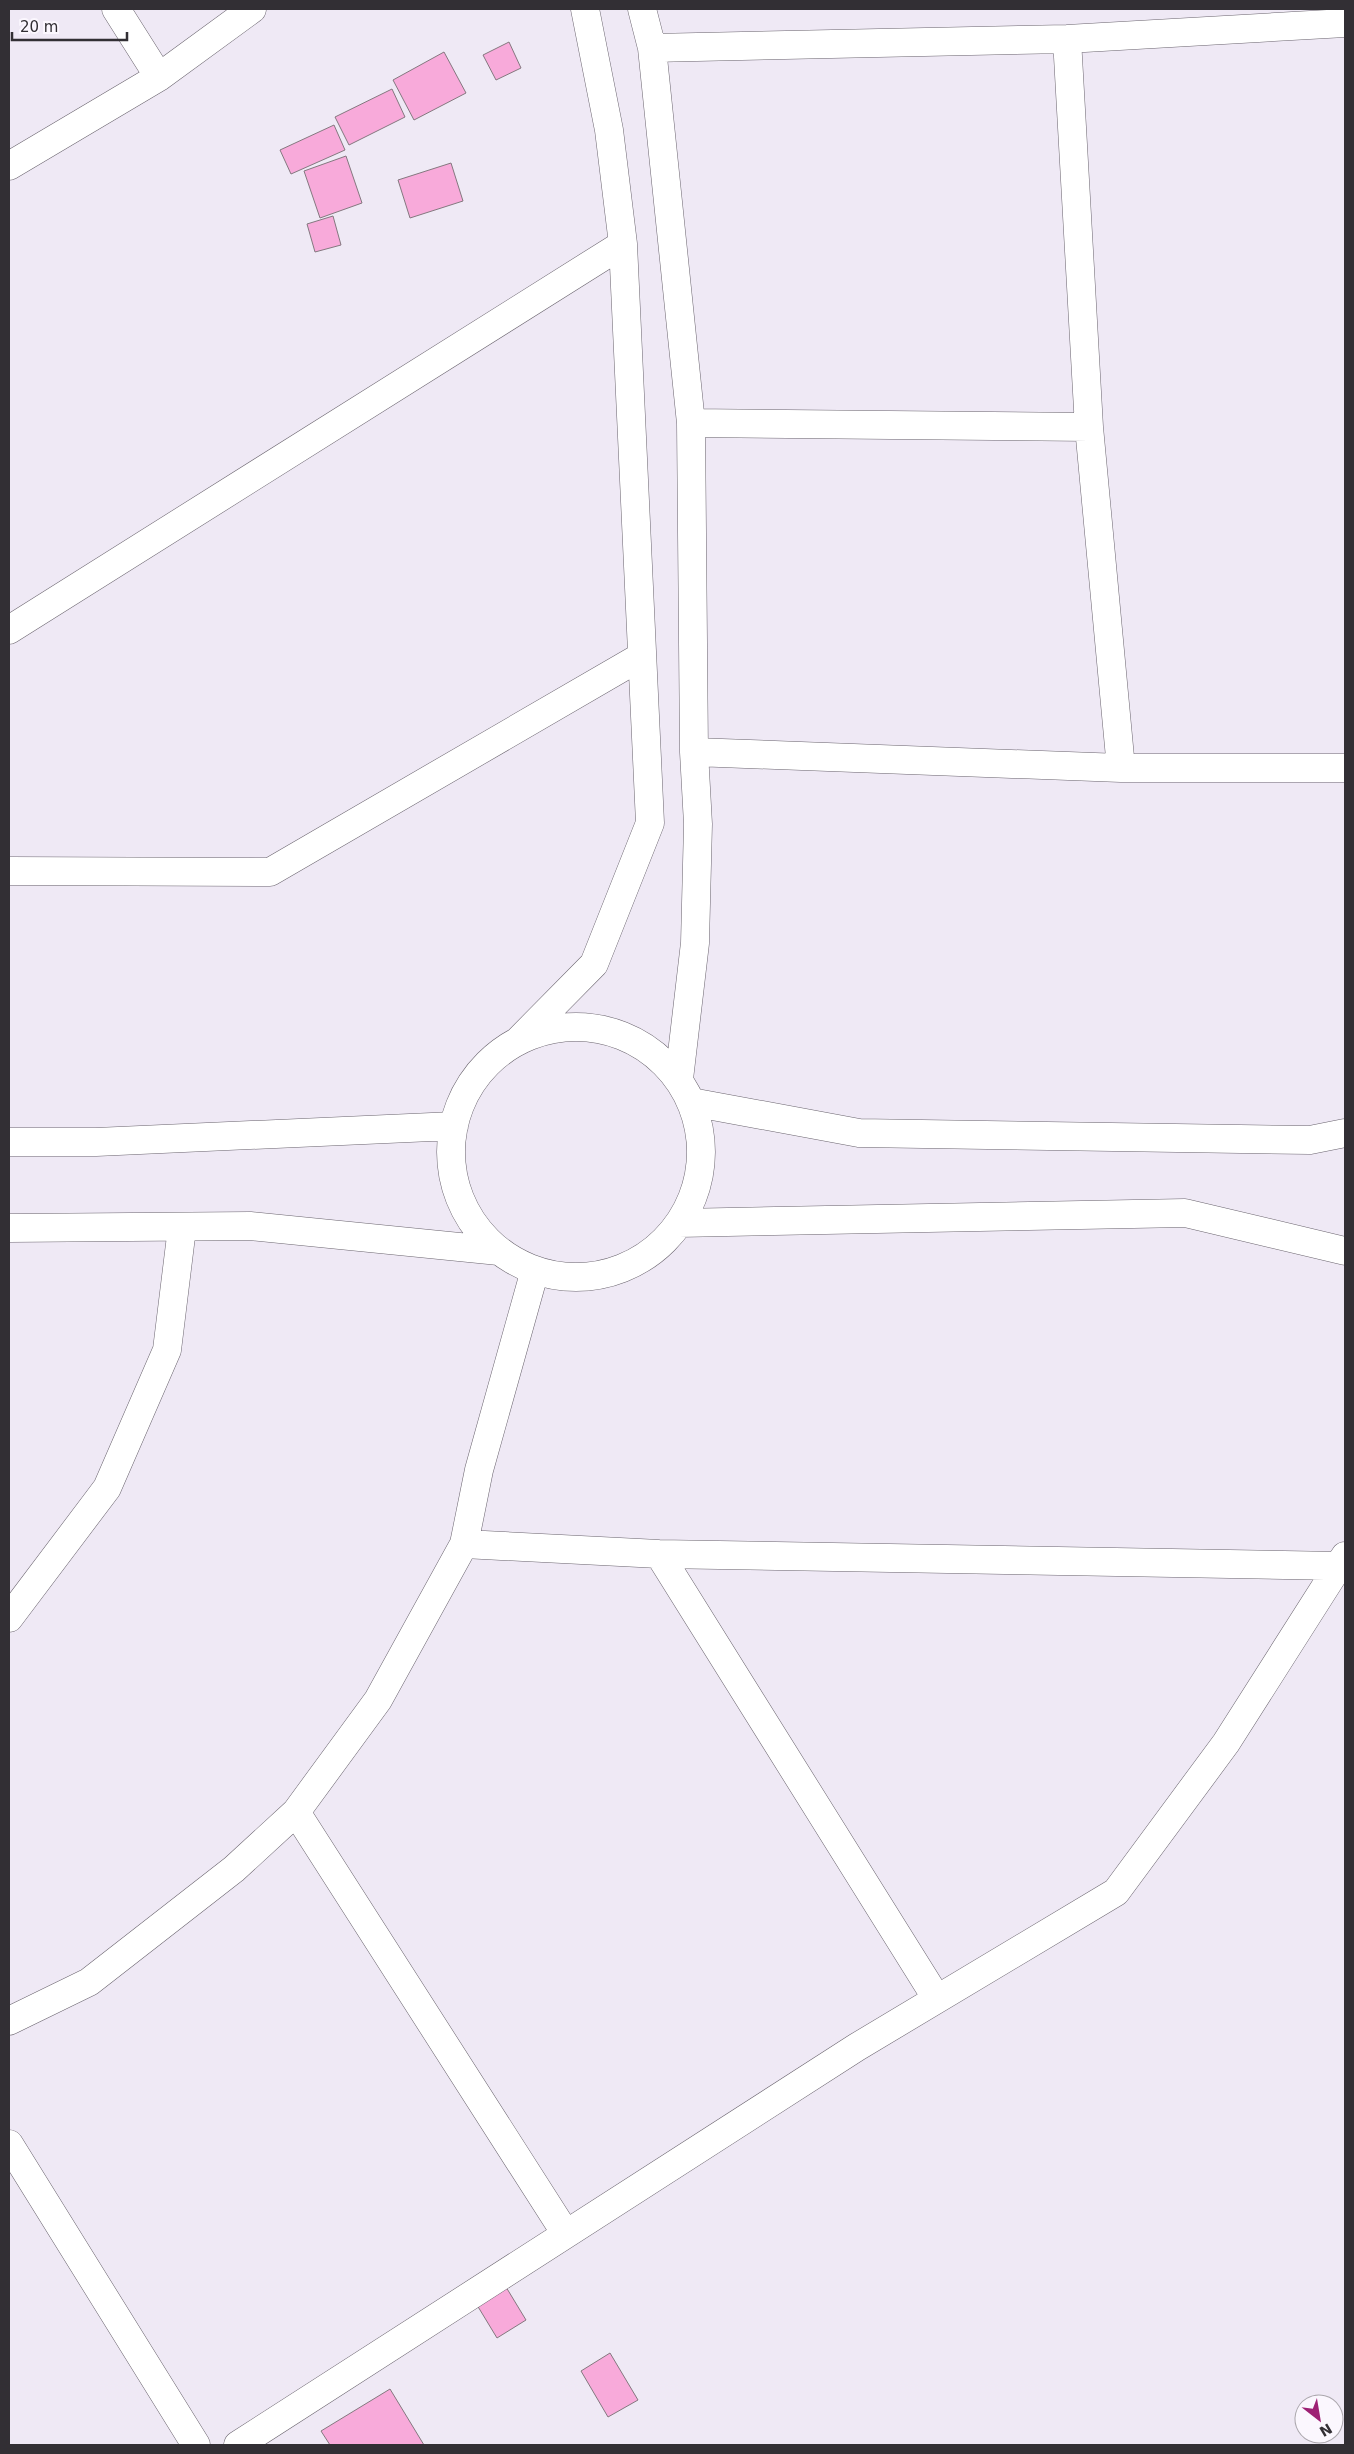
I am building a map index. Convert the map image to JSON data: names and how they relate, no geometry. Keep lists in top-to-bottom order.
{
  "scale_bar": "20 m",
  "north": "bottom right"
}
